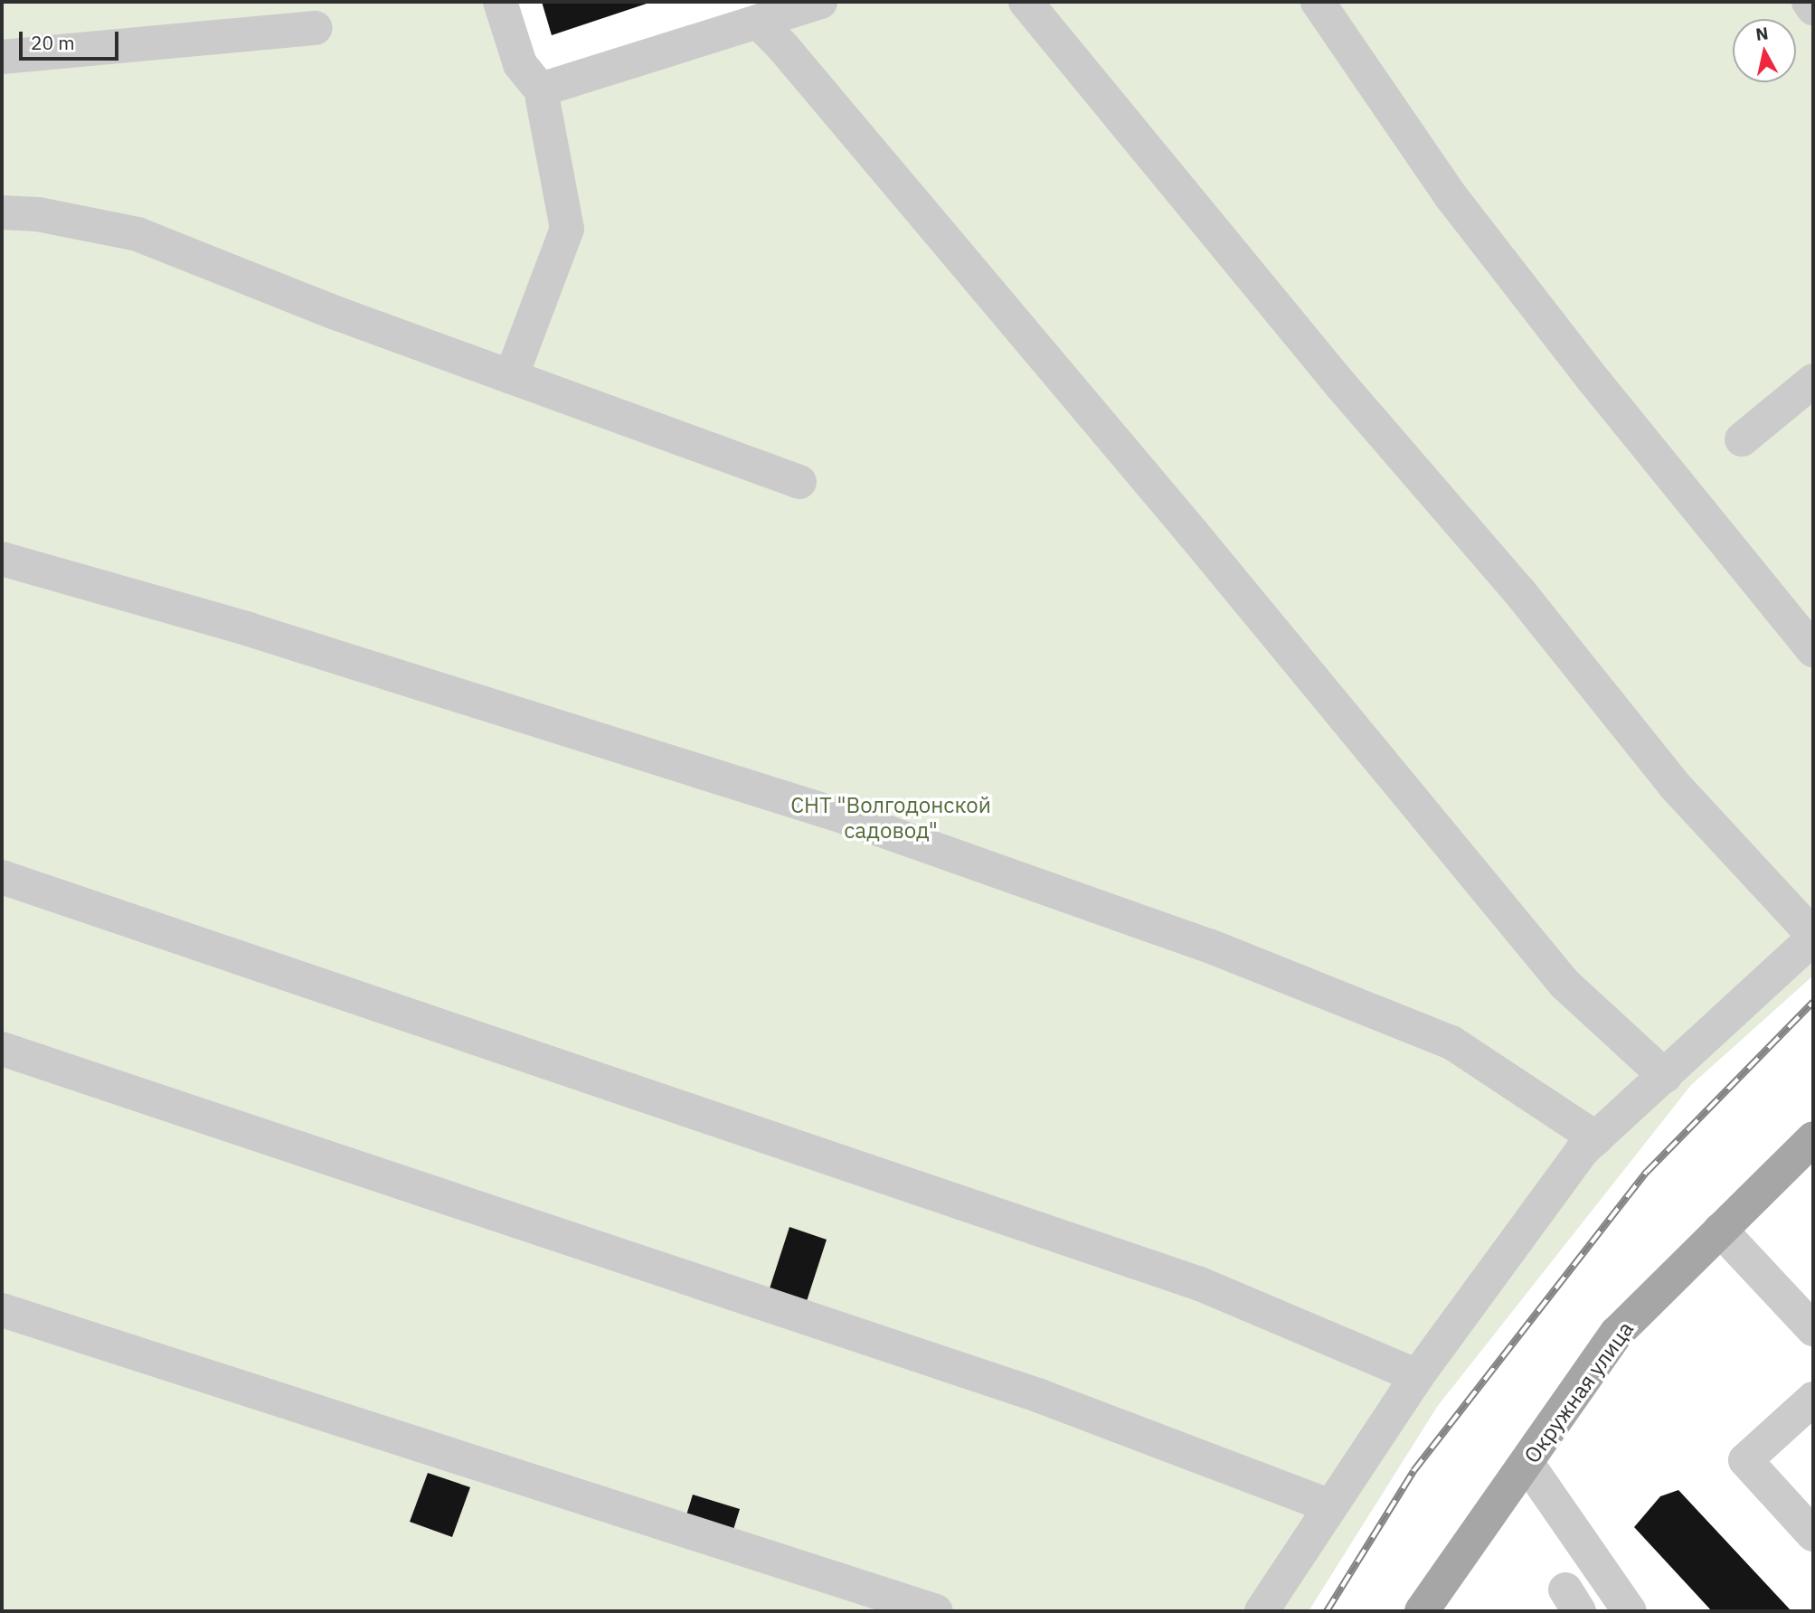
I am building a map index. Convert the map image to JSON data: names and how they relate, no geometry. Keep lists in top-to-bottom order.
{
  "streets": {
    "main road": ["Окружная улица"]
  },
  "parks": ["СНТ \"Волгодонской садовод\""],
  "scale_bar": "20 m",
  "north": "top"
}
